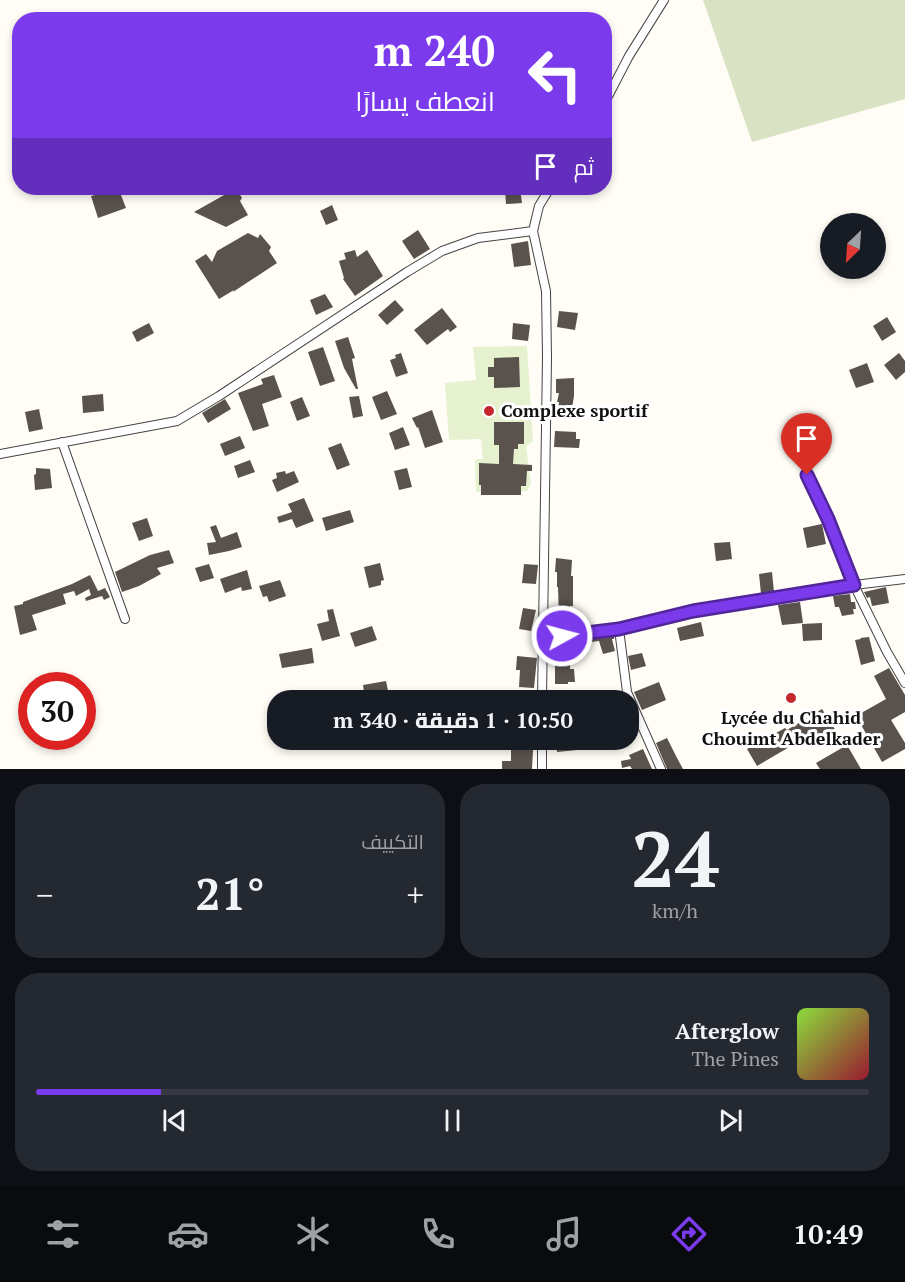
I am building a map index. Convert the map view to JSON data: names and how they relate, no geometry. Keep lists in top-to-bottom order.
{
  "places": ["Complexe sportif", "Lycée du Chahid Chouimt Abdelkader"],
  "north": "bottom left",
  "page": {
    "turn": ["240 m", "انعطف يسارًا"],
    "then": "ثم",
    "limit": "30",
    "trip": "10:50 · 1 دقيقة · 340 m",
    "tile": [
      ["24", "km/h"],
      "التكييف"
    ],
    "heat": ["−", "21°", "+"],
    "song": ["Afterglow", "The Pines"],
    "tabs": "10:49"
  }
}
